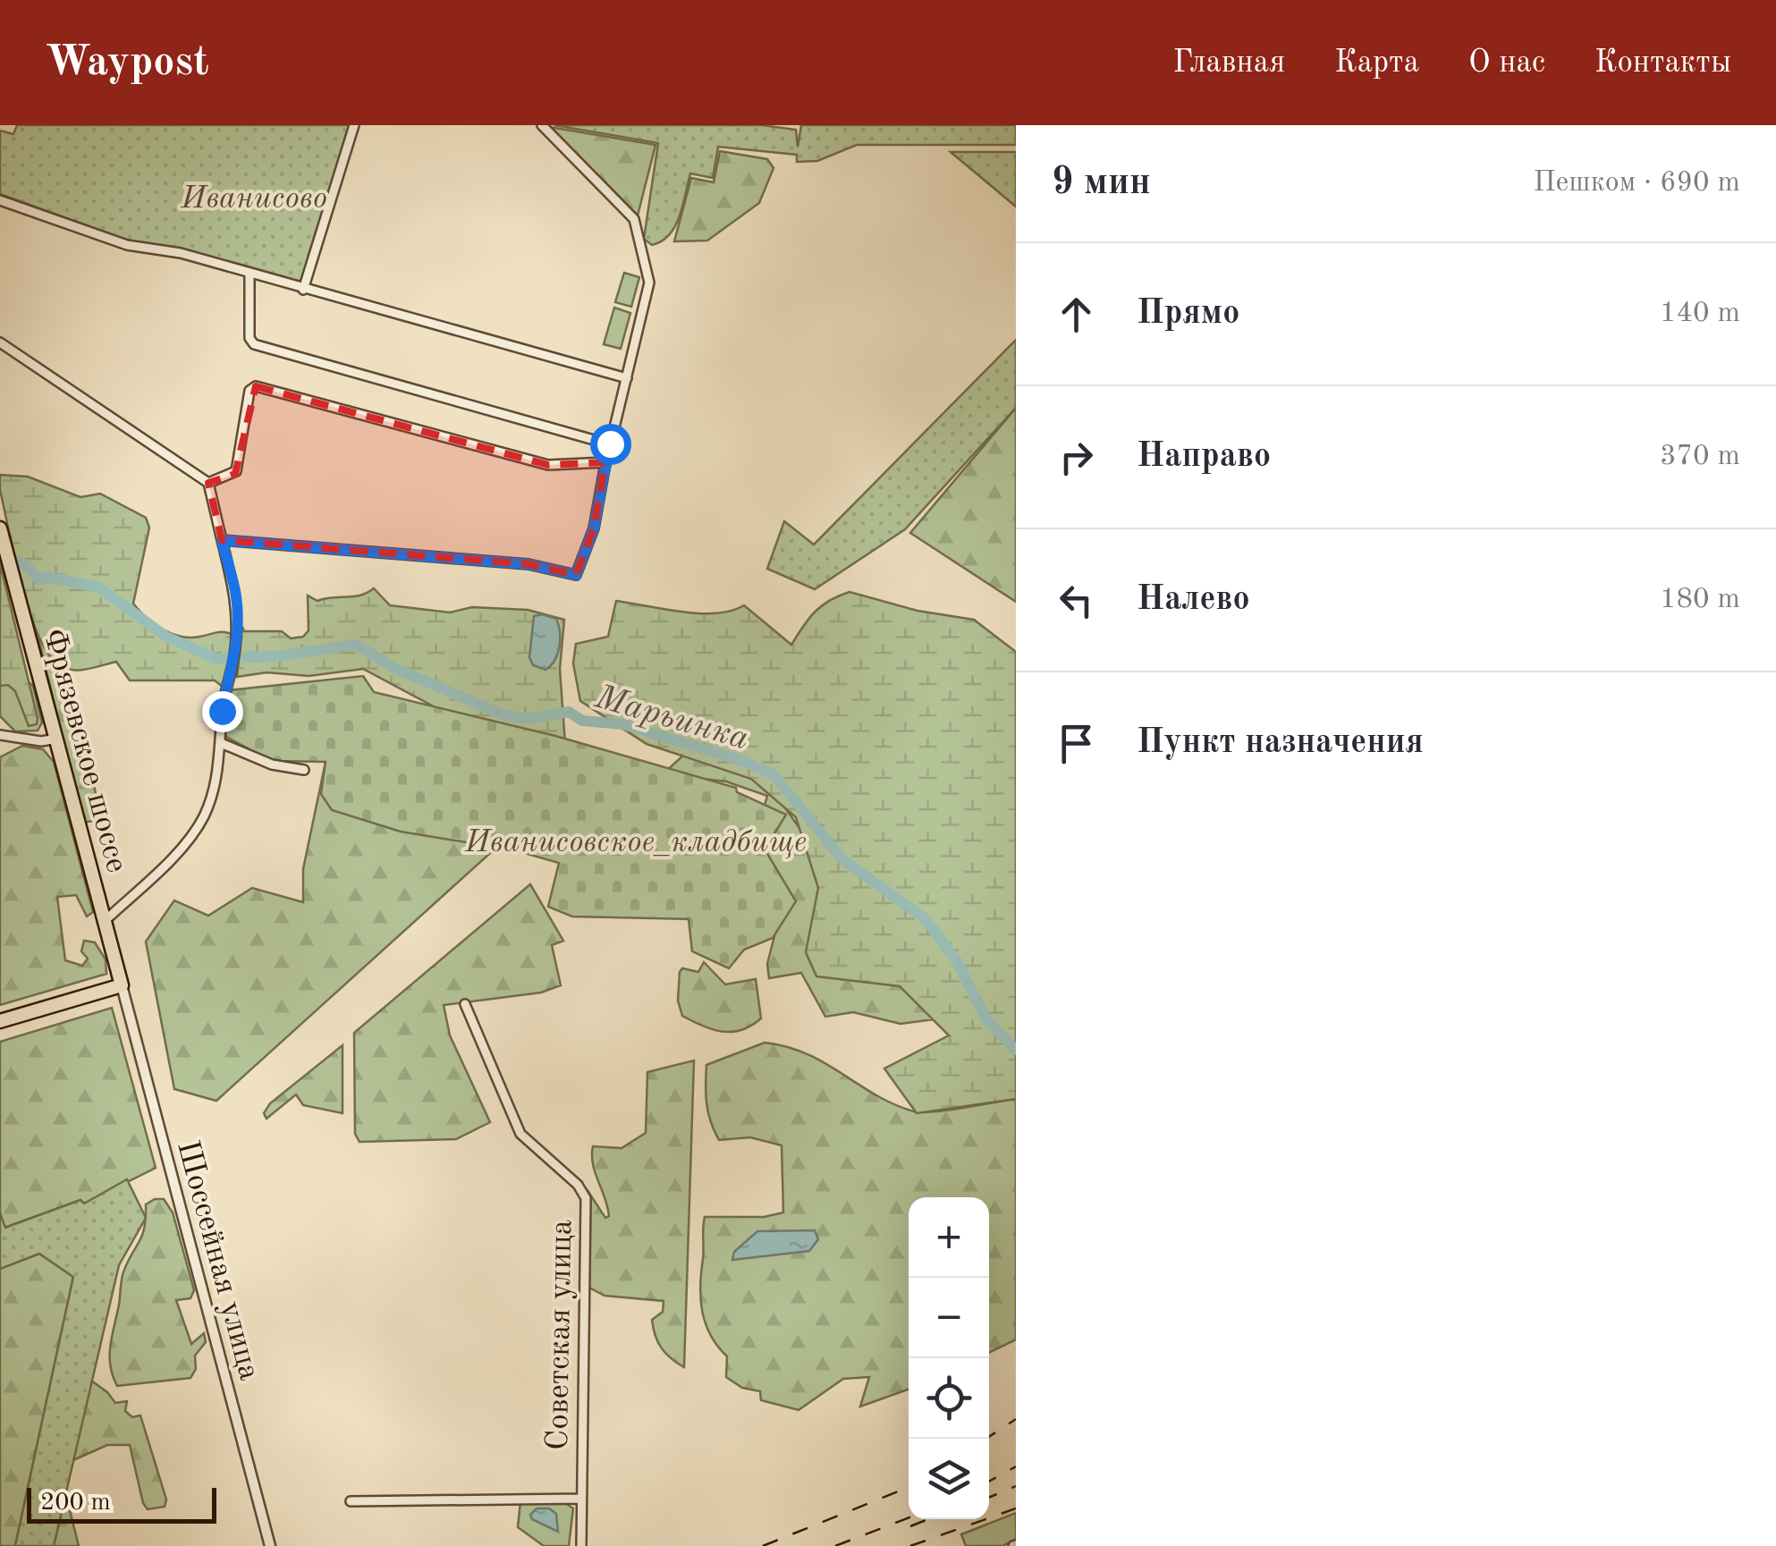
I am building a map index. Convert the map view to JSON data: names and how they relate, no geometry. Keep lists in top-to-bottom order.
{
  "streets": {
    "highway": ["Фрязевское шоссе"],
    "street": ["Шоссейная улица", "Советская улица"]
  },
  "crossings": [
    ["Фрязевское шоссе", "Шоссейная улица"]
  ],
  "water": ["Марьинка"],
  "parks": ["Иванисово", "Иванисовское_кладбище"],
  "scale_bar": "200 m",
  "page": {
    "header": "Waypost",
    "nav": [
      "Главная",
      "Карта",
      "О нас",
      "Контакты"
    ],
    "heading": ["9 мин", "Пешком · 690 m"],
    "list": [
      ["Прямо", "140 m"],
      ["Направо", "370 m"],
      ["Налево", "180 m"],
      "Пункт назначения"
    ],
    "map_buttons": ["+", "−"],
    "scale": "200 m"
  }
}
